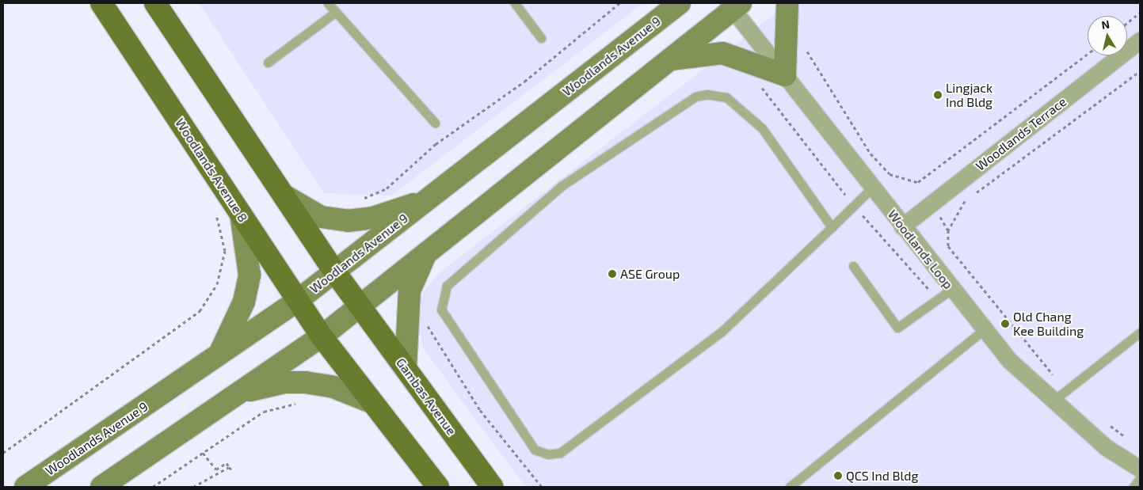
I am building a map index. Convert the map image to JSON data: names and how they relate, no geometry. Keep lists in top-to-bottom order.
{
  "streets": {
    "main road": ["Woodlands Avenue 9", "Woodlands Avenue 8", "Gambas Avenue"],
    "street": ["Woodlands Terrace", "Woodlands Loop"]
  },
  "crossings": [
    ["Woodlands Avenue 9", "Woodlands Avenue 8"],
    ["Woodlands Terrace", "Woodlands Loop"]
  ],
  "places": [
    "Lingjack Ind Bldg",
    "ASE Group",
    "Old Chang Kee Building",
    "QCS Ind Bldg"
  ],
  "north": "top"
}
